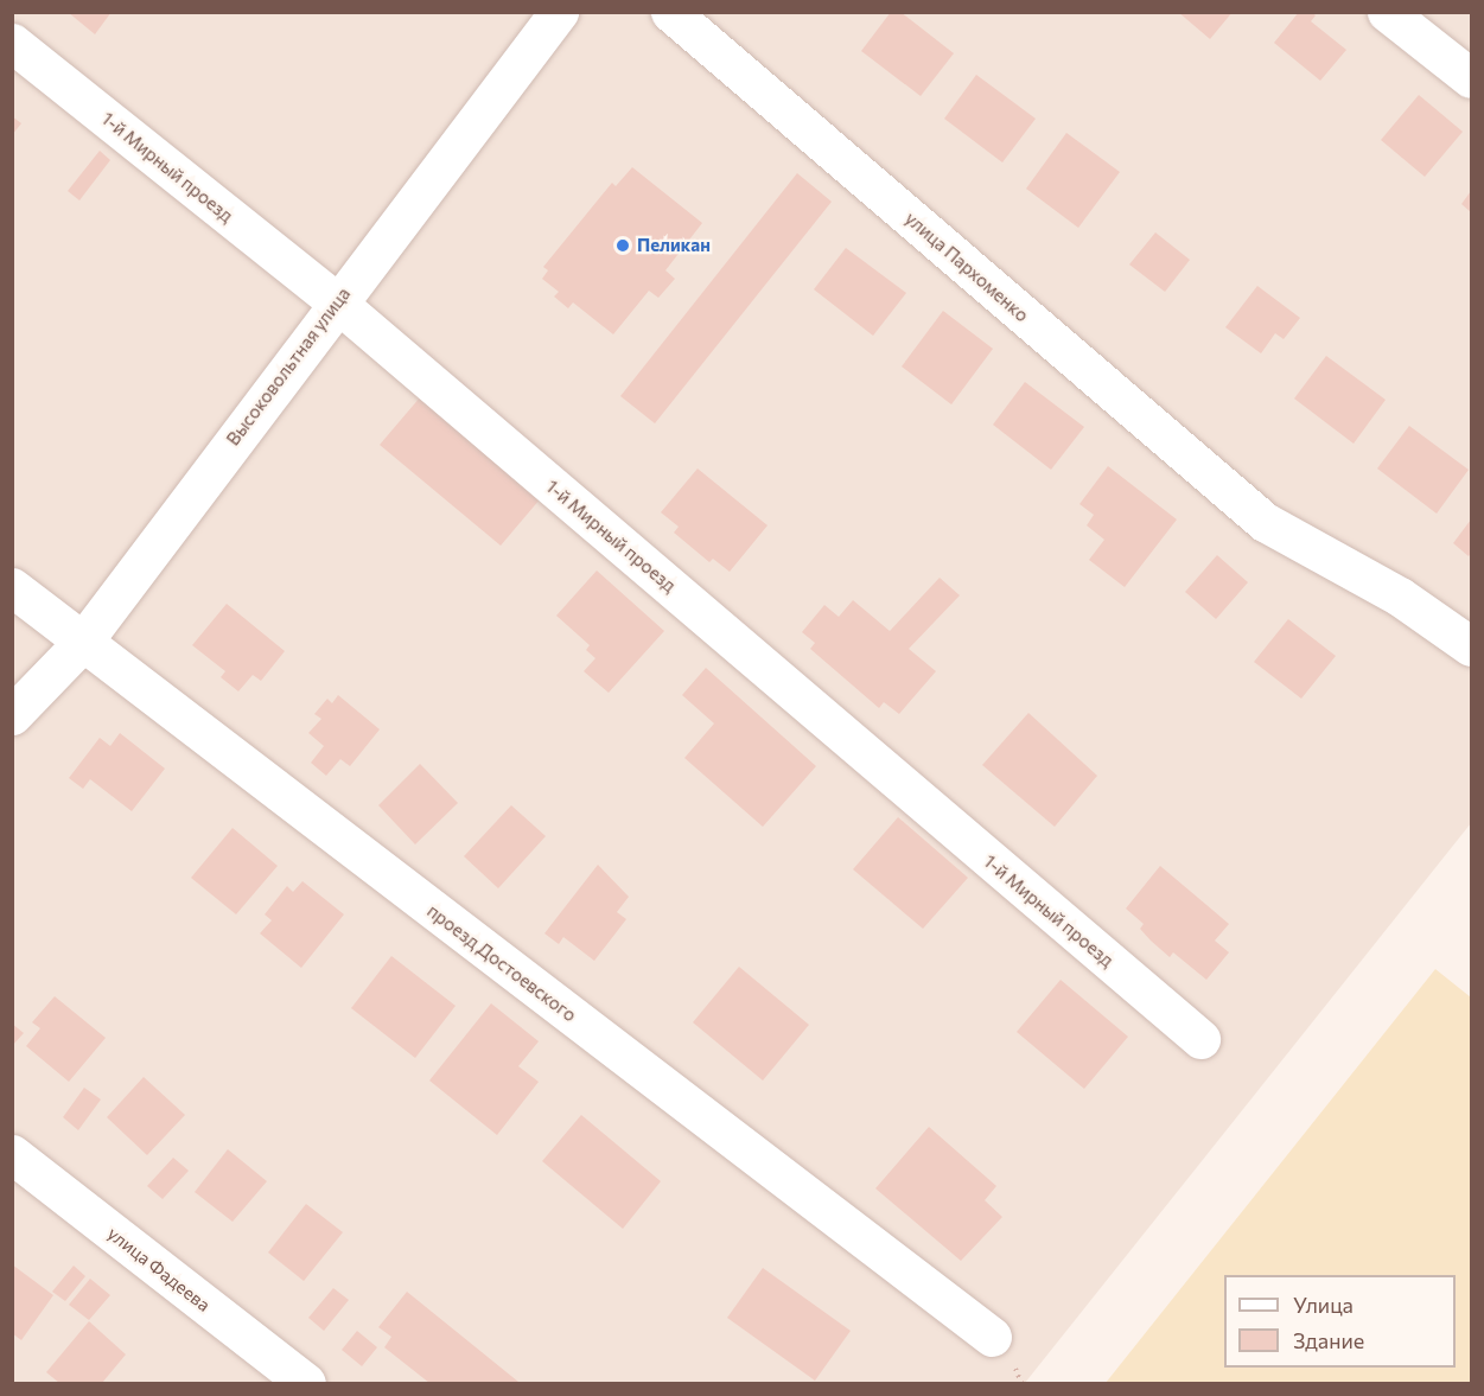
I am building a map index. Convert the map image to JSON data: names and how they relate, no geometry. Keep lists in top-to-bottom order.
{
  "streets": {
    "street": [
      "1-й Мирный проезд",
      "улица Пархоменко",
      "Высоковольтная улица",
      "проезд Достоевского",
      "улица Фадеева"
    ]
  },
  "crossings": [
    ["1-й Мирный проезд", "Высоковольтная улица"],
    ["Высоковольтная улица", "проезд Достоевского"]
  ],
  "places": ["Пеликан"],
  "legend": ["Улица", "Здание"]
}
